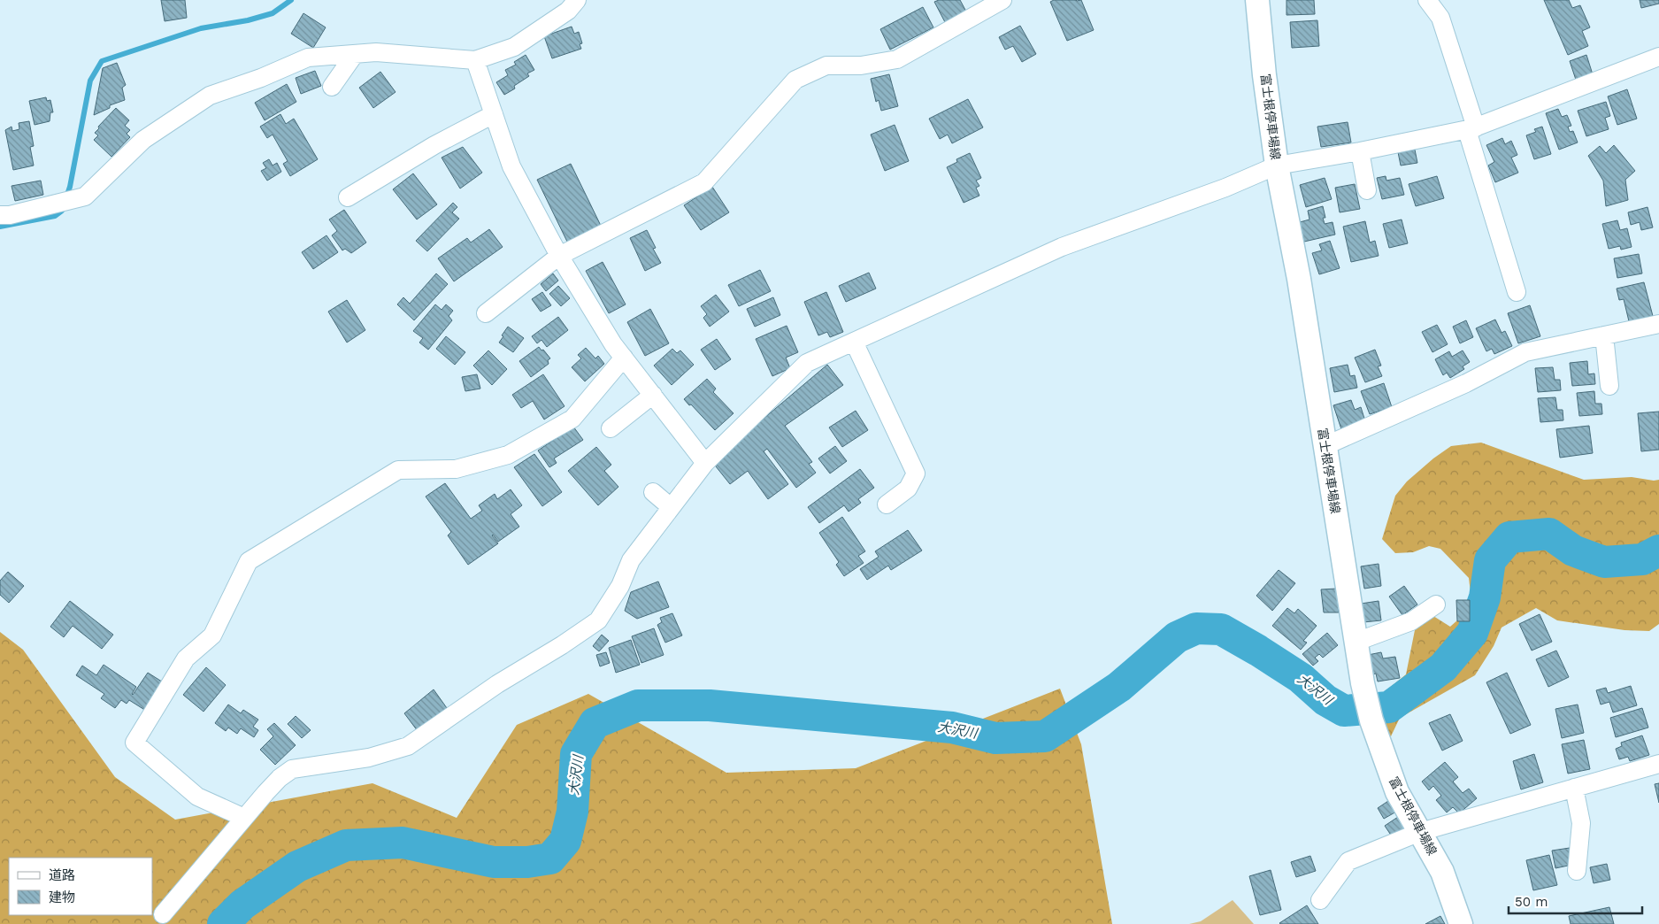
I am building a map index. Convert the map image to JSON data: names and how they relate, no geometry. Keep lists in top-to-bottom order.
{
  "streets": {
    "main road": ["富士根停車場線"]
  },
  "water": ["大沢川"],
  "legend": ["道路", "建物"],
  "scale_bar": "50 m"
}
